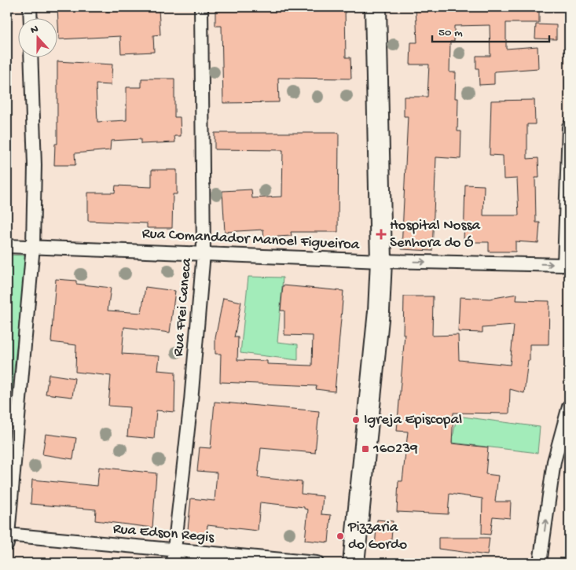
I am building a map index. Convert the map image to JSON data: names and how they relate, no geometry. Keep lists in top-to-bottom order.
{
  "streets": {
    "street": ["Rua Comandador Manoel Figueiroa", "Rua Frei Caneca", "Rua Edson Regis"]
  },
  "crossings": [
    ["Rua Comandador Manoel Figueiroa", "Rua Frei Caneca"],
    ["Rua Frei Caneca", "Rua Edson Regis"]
  ],
  "places": {
    "health": ["Hospital Nossa Senhora do Ó"],
    "other": ["Igreja Episcopal", "Pizzaria do Gordo"],
    "transit": ["160239"]
  },
  "scale_bar": "50 m",
  "north": "top"
}
